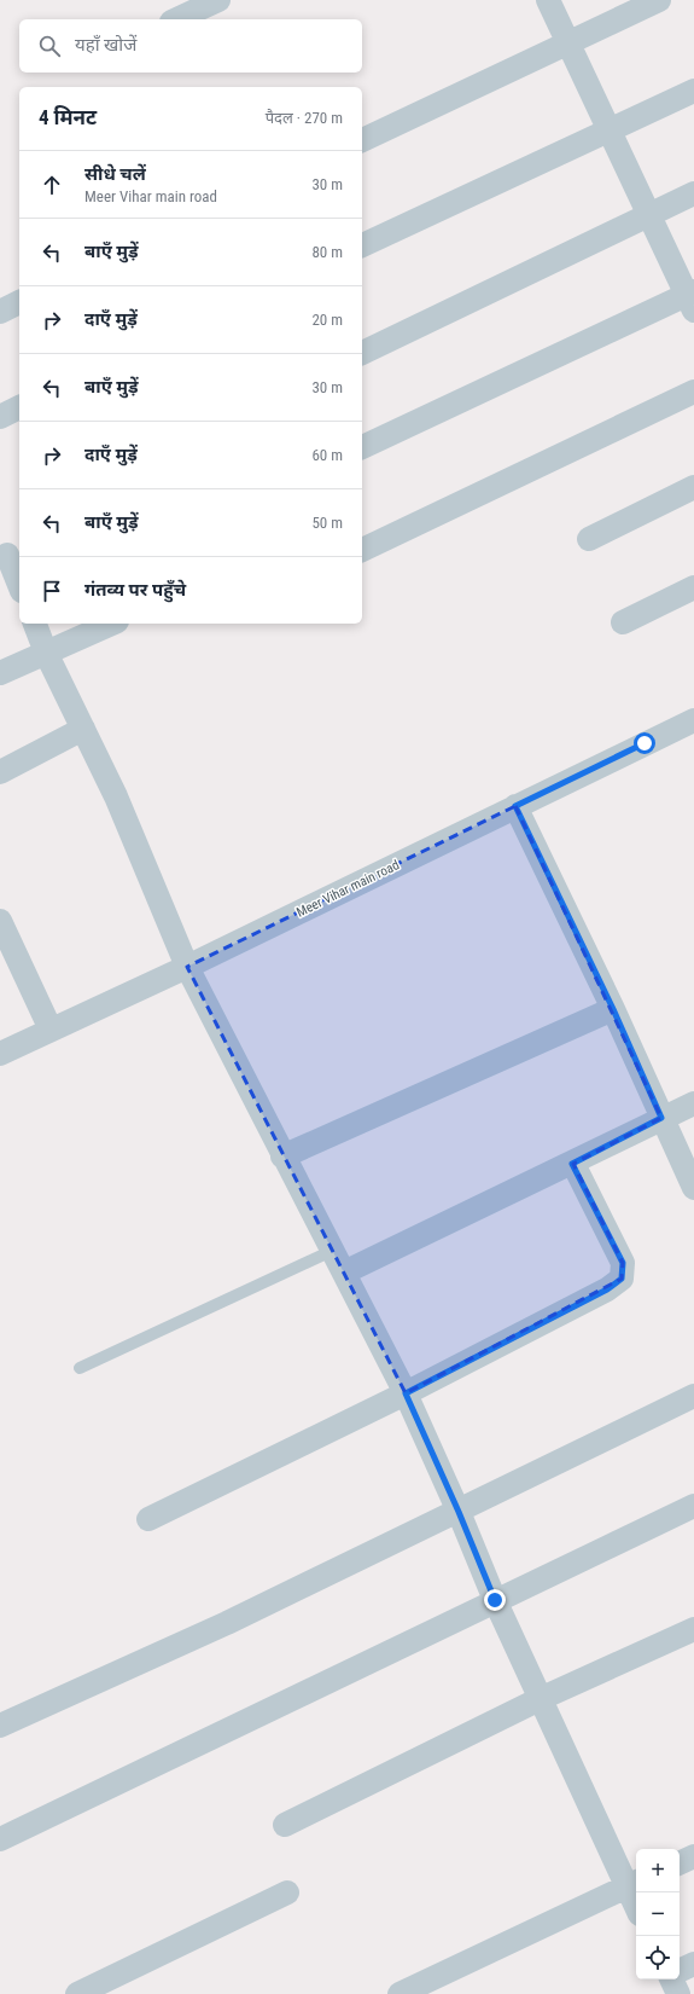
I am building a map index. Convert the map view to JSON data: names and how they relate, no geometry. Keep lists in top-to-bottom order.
{
  "streets": {
    "street": ["Meer Vihar main road"]
  },
  "page": {
    "search": "यहाँ खोजें",
    "heading": ["4 मिनट", "पैदल · 270 m"],
    "list": [
      ["सीधे चलें", "Meer Vihar main road", "30 m"],
      ["बाएँ मुड़ें", "80 m"],
      ["दाएँ मुड़ें", "20 m"],
      ["बाएँ मुड़ें", "30 m"],
      ["दाएँ मुड़ें", "60 m"],
      ["बाएँ मुड़ें", "50 m"],
      "गंतव्य पर पहुँचे"
    ],
    "map_buttons": ["+", "−"]
  }
}
